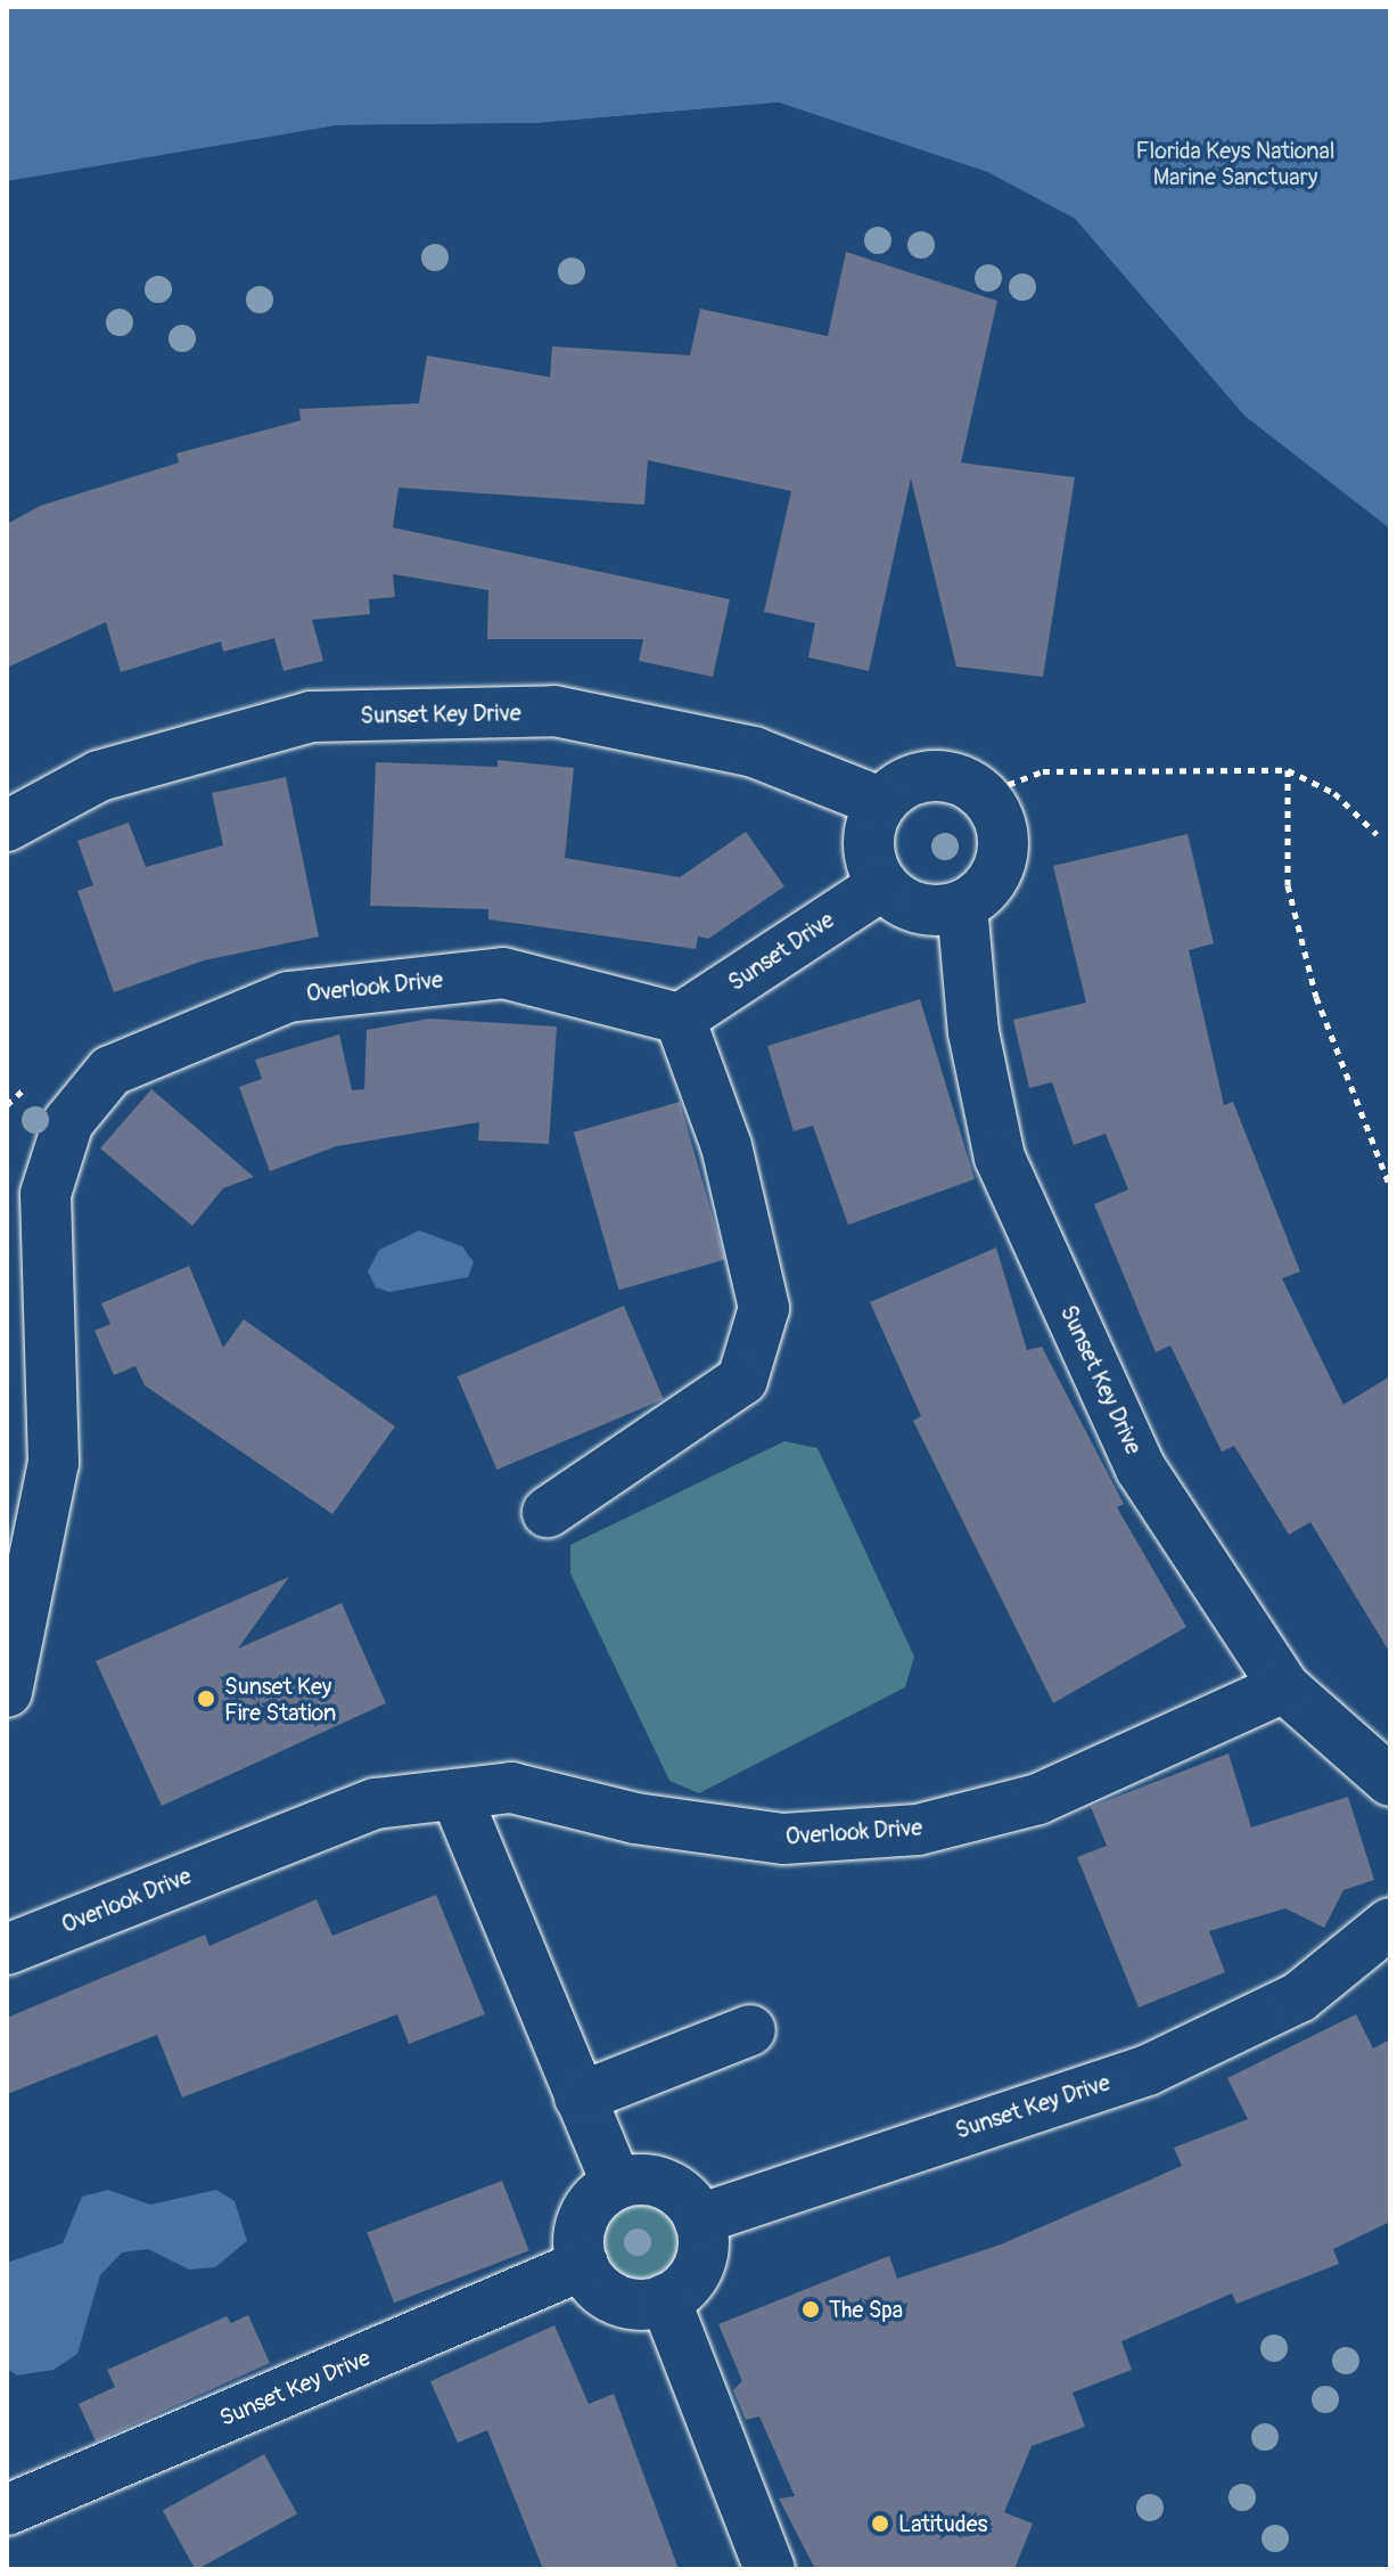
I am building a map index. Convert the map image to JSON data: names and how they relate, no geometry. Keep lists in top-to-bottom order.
{
  "streets": {
    "lane": ["Sunset Key Drive", "Sunset Drive", "Overlook Drive"]
  },
  "crossings": [
    ["Sunset Key Drive", "Sunset Drive"],
    ["Sunset Key Drive", "Overlook Drive"],
    ["Sunset Drive", "Overlook Drive"]
  ],
  "parks": ["Florida Keys National Marine Sanctuary"],
  "places": ["Sunset Key Fire Station", "The Spa", "Latitudes"]
}
